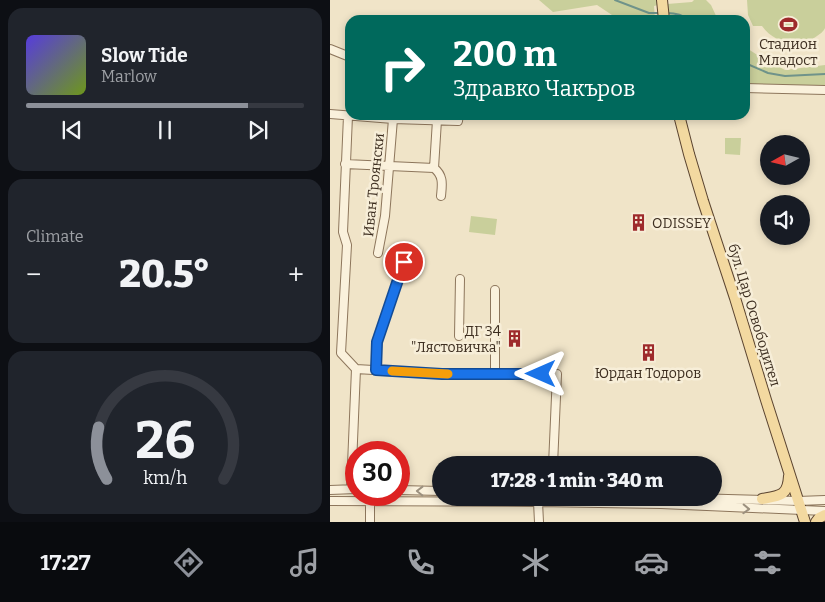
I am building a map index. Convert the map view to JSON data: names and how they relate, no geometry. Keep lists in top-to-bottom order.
{
  "streets": {
    "main road": ["бул. Цар Освободител"],
    "street": ["Иван Троянски"]
  },
  "places": {
    "sports": ["Стадион Младост"],
    "building": ["ODISSEY", "ДГ 34 \"Лястовичка\"", "Юрдан Тодоров"]
  },
  "north": "left",
  "page": {
    "turn": ["200 m", "Здравко Чакъров"],
    "song": ["Slow Tide", "Marlow"],
    "tile": "Climate",
    "heat": ["−", "20.5°", "+"],
    "limit": "30",
    "trip": "17:28 · 1 min · 340 m",
    "tabs": "17:27",
    "gauge": ["26", "km/h"]
  }
}
